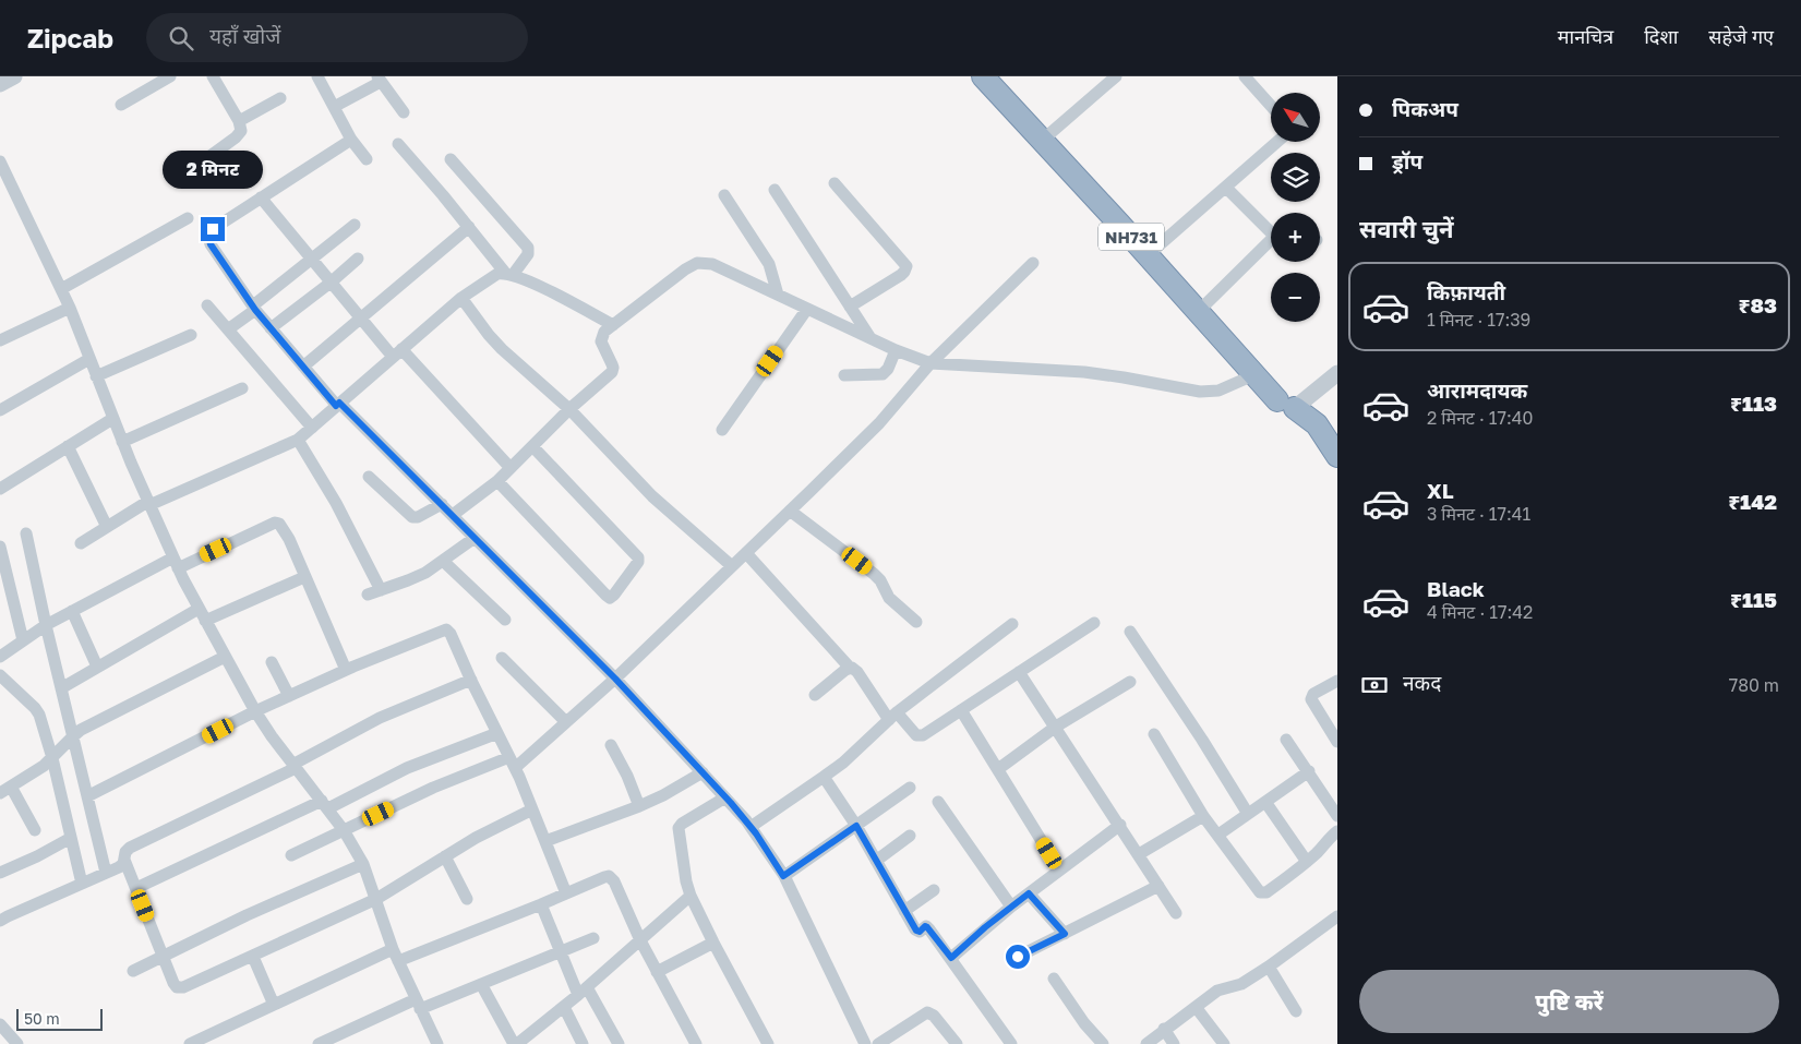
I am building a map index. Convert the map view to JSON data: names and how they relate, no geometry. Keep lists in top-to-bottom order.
{
  "streets": {
    "highway": ["NH731"]
  },
  "scale_bar": "50 m",
  "north": "top left",
  "page": {
    "header": "Zipcab",
    "search": "यहाँ खोजें",
    "nav": ["मानचित्र", "दिशा", "सहेजे गए"],
    "banner": ["पिकअप", "ड्रॉप"],
    "map_buttons": ["+", "−"],
    "bubble": "2 मिनट",
    "heading": "सवारी चुनें",
    "list": [
      {
        "name": "किफ़ायती",
        "note": "1 मिनट · 17:39",
        "value": "₹83"
      },
      {
        "name": "आरामदायक",
        "note": "2 मिनट · 17:40",
        "value": "₹113"
      },
      {
        "name": "XL",
        "note": "3 मिनट · 17:41",
        "value": "₹142"
      },
      {
        "name": "Black",
        "note": "4 मिनट · 17:42",
        "value": "₹115"
      }
    ],
    "pay": ["नकद", "780 m"],
    "buttons": "पुष्टि करें",
    "scale": "50 m"
  }
}
